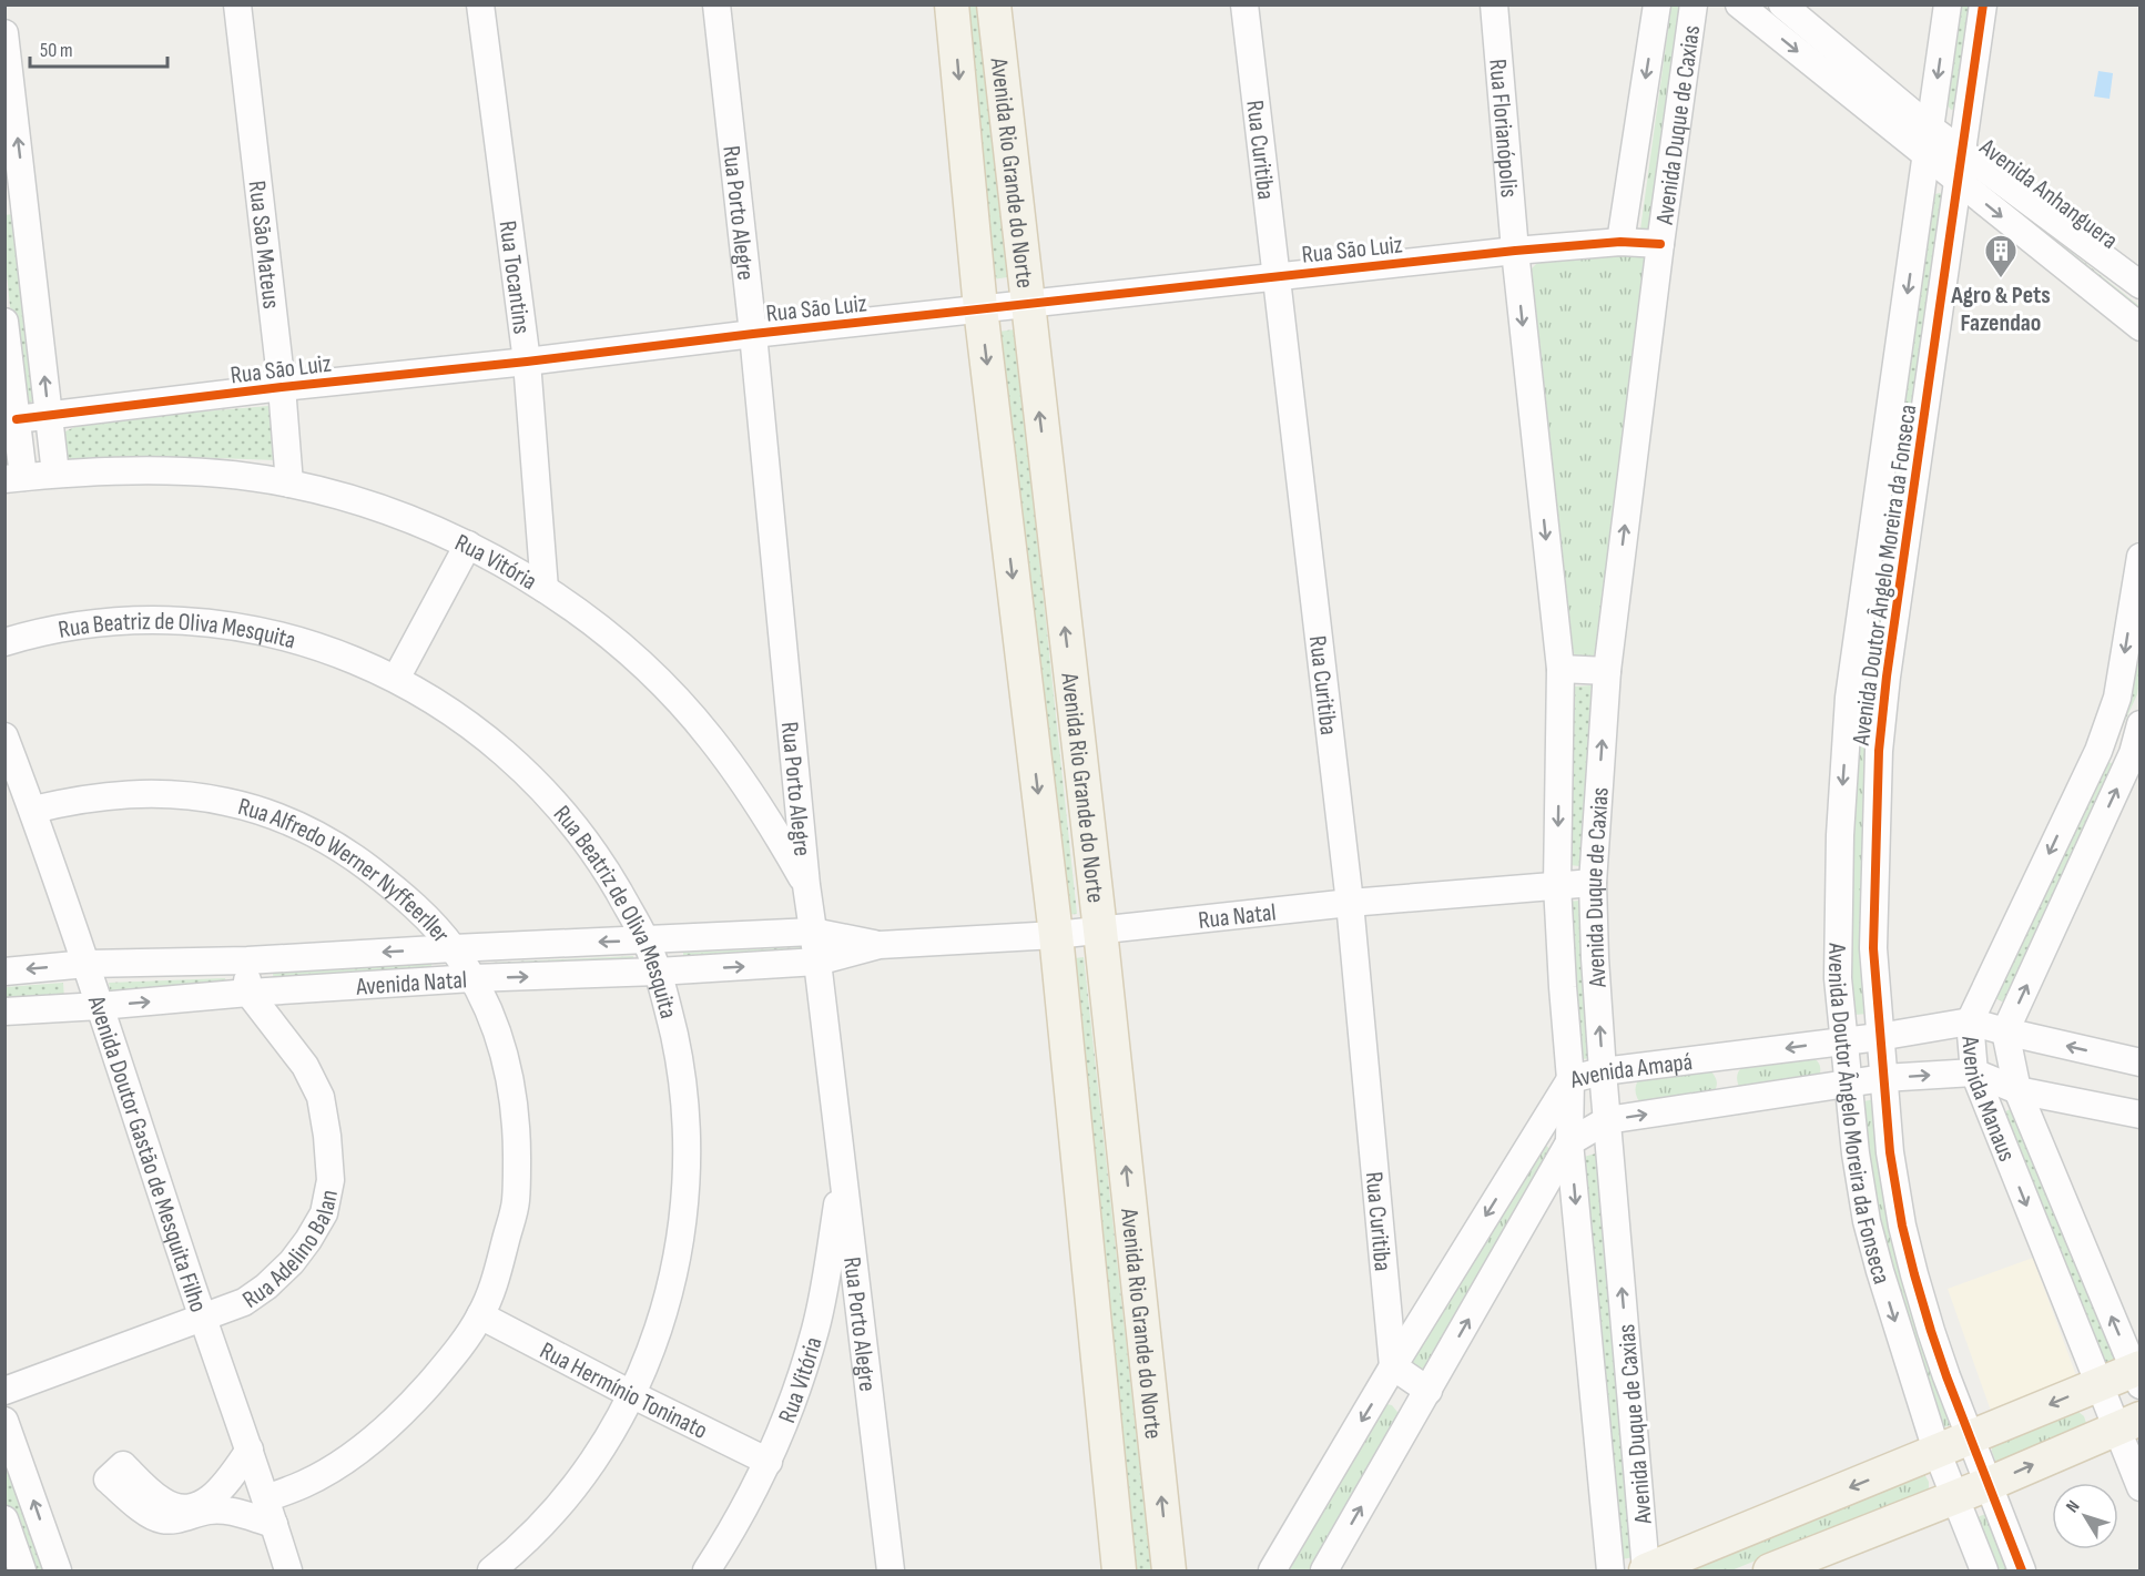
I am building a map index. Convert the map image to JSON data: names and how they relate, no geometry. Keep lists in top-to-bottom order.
{
  "streets": {
    "main road": ["Avenida Rio Grande do Norte"],
    "street": [
      "Avenida Duque de Caxias",
      "Rua Florianópolis",
      "Rua Curitiba",
      "Avenida Anhanguera",
      "Rua Porto Alegre",
      "Rua São Mateus",
      "Rua São Luiz",
      "Rua Tocantins",
      "Rua Vitória",
      "Avenida Doutor Ângelo Moreira da Fonseca",
      "Rua Beatriz de Oliva Mesquita",
      "Rua Alfredo Werner Nyffeerller",
      "Rua Natal",
      "Avenida Natal",
      "Avenida Amapá",
      "Avenida Manaus",
      "Avenida Doutor Gastão de Mesquita Filho",
      "Rua Adelino Balan",
      "Rua Hermínio Toninato"
    ]
  },
  "crossings": [
    ["Avenida Duque de Caxias", "Rua Florianópolis"],
    ["Avenida Duque de Caxias", "Rua São Luiz"],
    ["Avenida Duque de Caxias", "Rua Natal"],
    ["Avenida Duque de Caxias", "Avenida Amapá"],
    ["Rua Florianópolis", "Rua São Luiz"],
    ["Rua Curitiba", "Rua São Luiz"],
    ["Rua Curitiba", "Rua Natal"],
    ["Rua Curitiba", "Avenida Amapá"],
    ["Avenida Rio Grande do Norte", "Rua São Luiz"],
    ["Avenida Rio Grande do Norte", "Rua Natal"],
    ["Avenida Anhanguera", "Avenida Doutor Ângelo Moreira da Fonseca"],
    ["Rua Porto Alegre", "Rua São Luiz"],
    ["Rua Porto Alegre", "Rua Vitória"],
    ["Rua Porto Alegre", "Rua Natal"],
    ["Rua Porto Alegre", "Avenida Natal"],
    ["Rua São Mateus", "Rua São Luiz"],
    ["Rua São Mateus", "Rua Vitória"],
    ["Rua São Luiz", "Rua Tocantins"],
    ["Rua Tocantins", "Rua Vitória"],
    ["Rua Vitória", "Rua Hermínio Toninato"],
    ["Avenida Doutor Ângelo Moreira da Fonseca", "Avenida Amapá"],
    ["Rua Beatriz de Oliva Mesquita", "Avenida Natal"],
    ["Rua Beatriz de Oliva Mesquita", "Rua Hermínio Toninato"],
    ["Rua Alfredo Werner Nyffeerller", "Avenida Natal"],
    ["Rua Alfredo Werner Nyffeerller", "Avenida Doutor Gastão de Mesquita Filho"],
    ["Rua Alfredo Werner Nyffeerller", "Rua Hermínio Toninato"],
    ["Rua Natal", "Avenida Natal"],
    ["Avenida Natal", "Avenida Doutor Gastão de Mesquita Filho"],
    ["Avenida Natal", "Rua Adelino Balan"],
    ["Avenida Amapá", "Avenida Manaus"],
    ["Avenida Doutor Gastão de Mesquita Filho", "Rua Adelino Balan"]
  ],
  "places": {
    "building": ["Agro & Pets Fazendao"]
  },
  "scale_bar": "50 m",
  "north": "top left"
}
